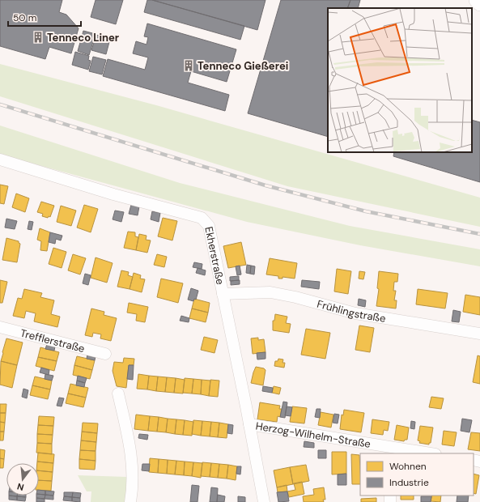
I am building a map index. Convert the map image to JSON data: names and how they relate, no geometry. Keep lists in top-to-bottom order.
{
  "streets": {
    "street": [
      "Ekherstraße",
      "Frühlingstraße",
      "Trefflerstraße",
      "Herzog-Wilhelm-Straße"
    ]
  },
  "crossings": [
    ["Ekherstraße", "Frühlingstraße"],
    ["Ekherstraße", "Herzog-Wilhelm-Straße"]
  ],
  "places": {
    "building": ["Tenneco Liner", "Tenneco Gießerei"]
  },
  "legend": ["Wohnen", "Industrie"],
  "scale_bar": "50 m",
  "north": "bottom"
}
